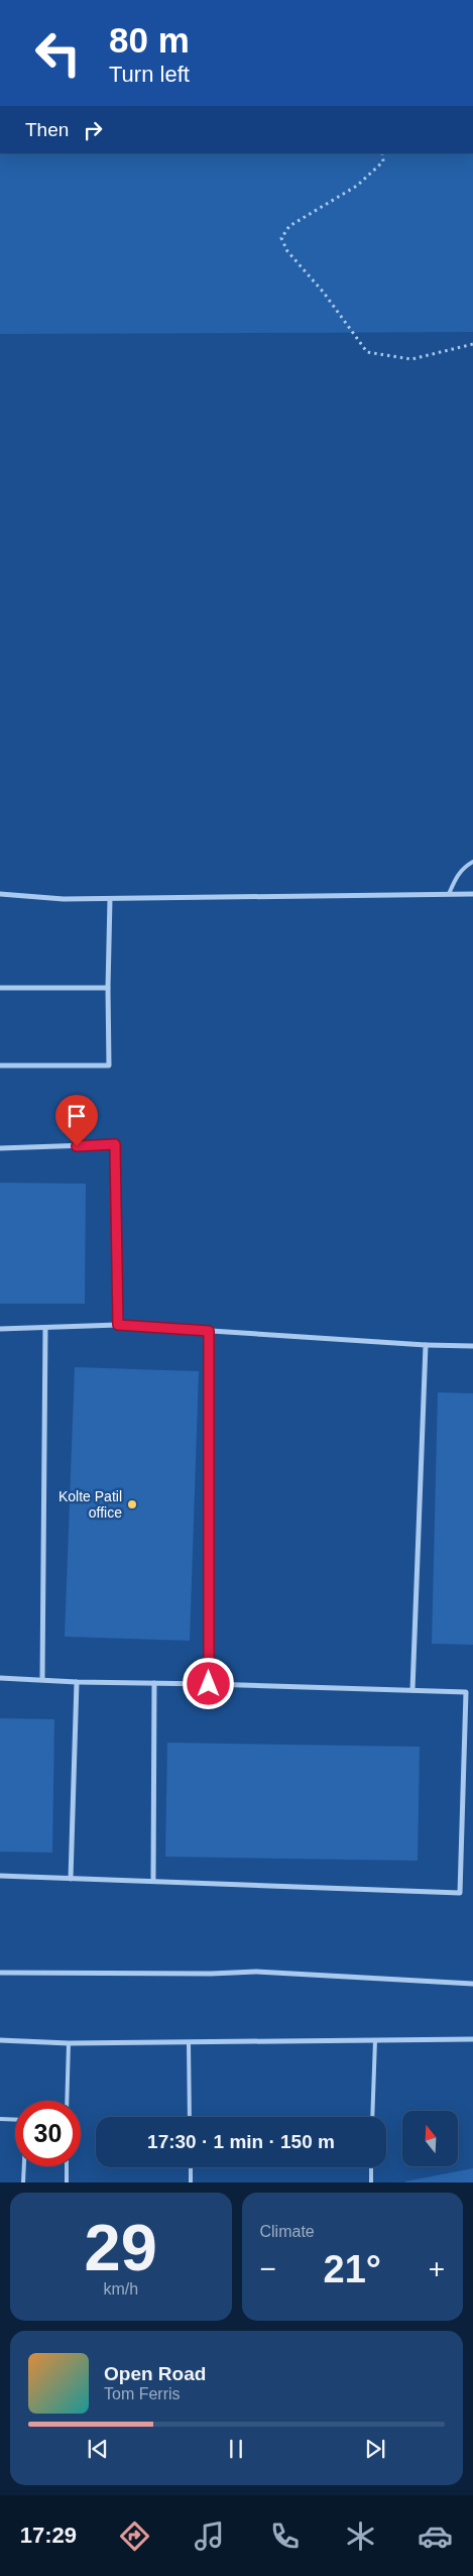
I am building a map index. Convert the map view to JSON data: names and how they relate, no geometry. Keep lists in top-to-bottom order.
{
  "places": ["Kolte Patil office"],
  "north": "top",
  "page": {
    "turn": ["80 m", "Turn left"],
    "then": "Then",
    "limit": "30",
    "trip": "17:30 · 1 min · 150 m",
    "tile": [
      ["29", "km/h"],
      "Climate"
    ],
    "heat": ["−", "21°", "+"],
    "song": ["Open Road", "Tom Ferris"],
    "tabs": "17:29"
  }
}
